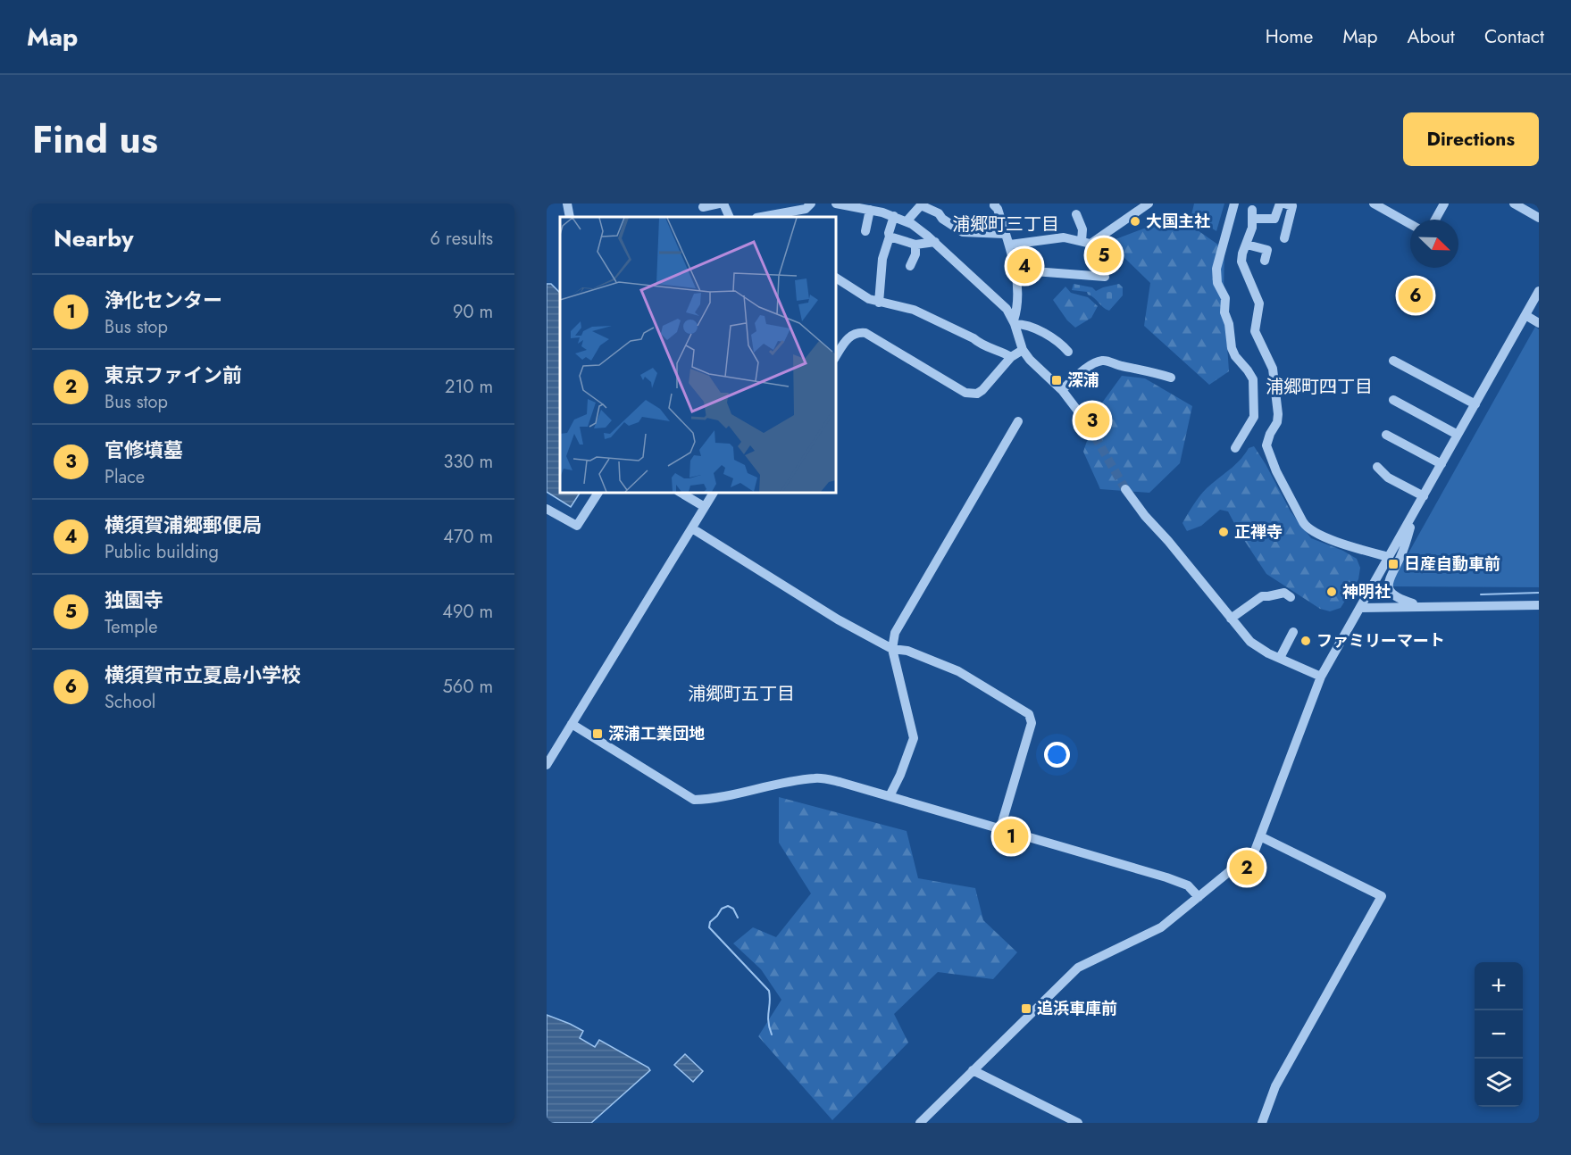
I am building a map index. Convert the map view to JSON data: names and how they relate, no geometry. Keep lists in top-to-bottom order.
{
  "districts": ["浦郷町三丁目", "浦郷町四丁目", "浦郷町五丁目"],
  "places": {
    "other": [
      "大国主社",
      "正禅寺",
      "神明社",
      "ファミリーマート"
    ],
    "transit": [
      "深浦",
      "日産自動車前",
      "深浦工業団地",
      "追浜車庫前"
    ]
  },
  "north": "bottom right",
  "page": {
    "header": "Map",
    "nav": [
      "Home",
      "Map",
      "About",
      "Contact"
    ],
    "title": "Find us",
    "buttons": "Directions",
    "heading": ["Nearby", "6 results"],
    "pins": [
      "5",
      "4",
      "6",
      "3",
      "1",
      "2"
    ],
    "list": [
      {
        "mark": "1",
        "name": "浄化センター",
        "note": "Bus stop",
        "value": "90 m"
      },
      {
        "mark": "2",
        "name": "東京ファイン前",
        "note": "Bus stop",
        "value": "210 m"
      },
      {
        "mark": "3",
        "name": "官修墳墓",
        "note": "Place",
        "value": "330 m"
      },
      {
        "mark": "4",
        "name": "横須賀浦郷郵便局",
        "note": "Public building",
        "value": "470 m"
      },
      {
        "mark": "5",
        "name": "独園寺",
        "note": "Temple",
        "value": "490 m"
      },
      {
        "mark": "6",
        "name": "横須賀市立夏島小学校",
        "note": "School",
        "value": "560 m"
      }
    ],
    "map_buttons": ["+", "−"]
  }
}
